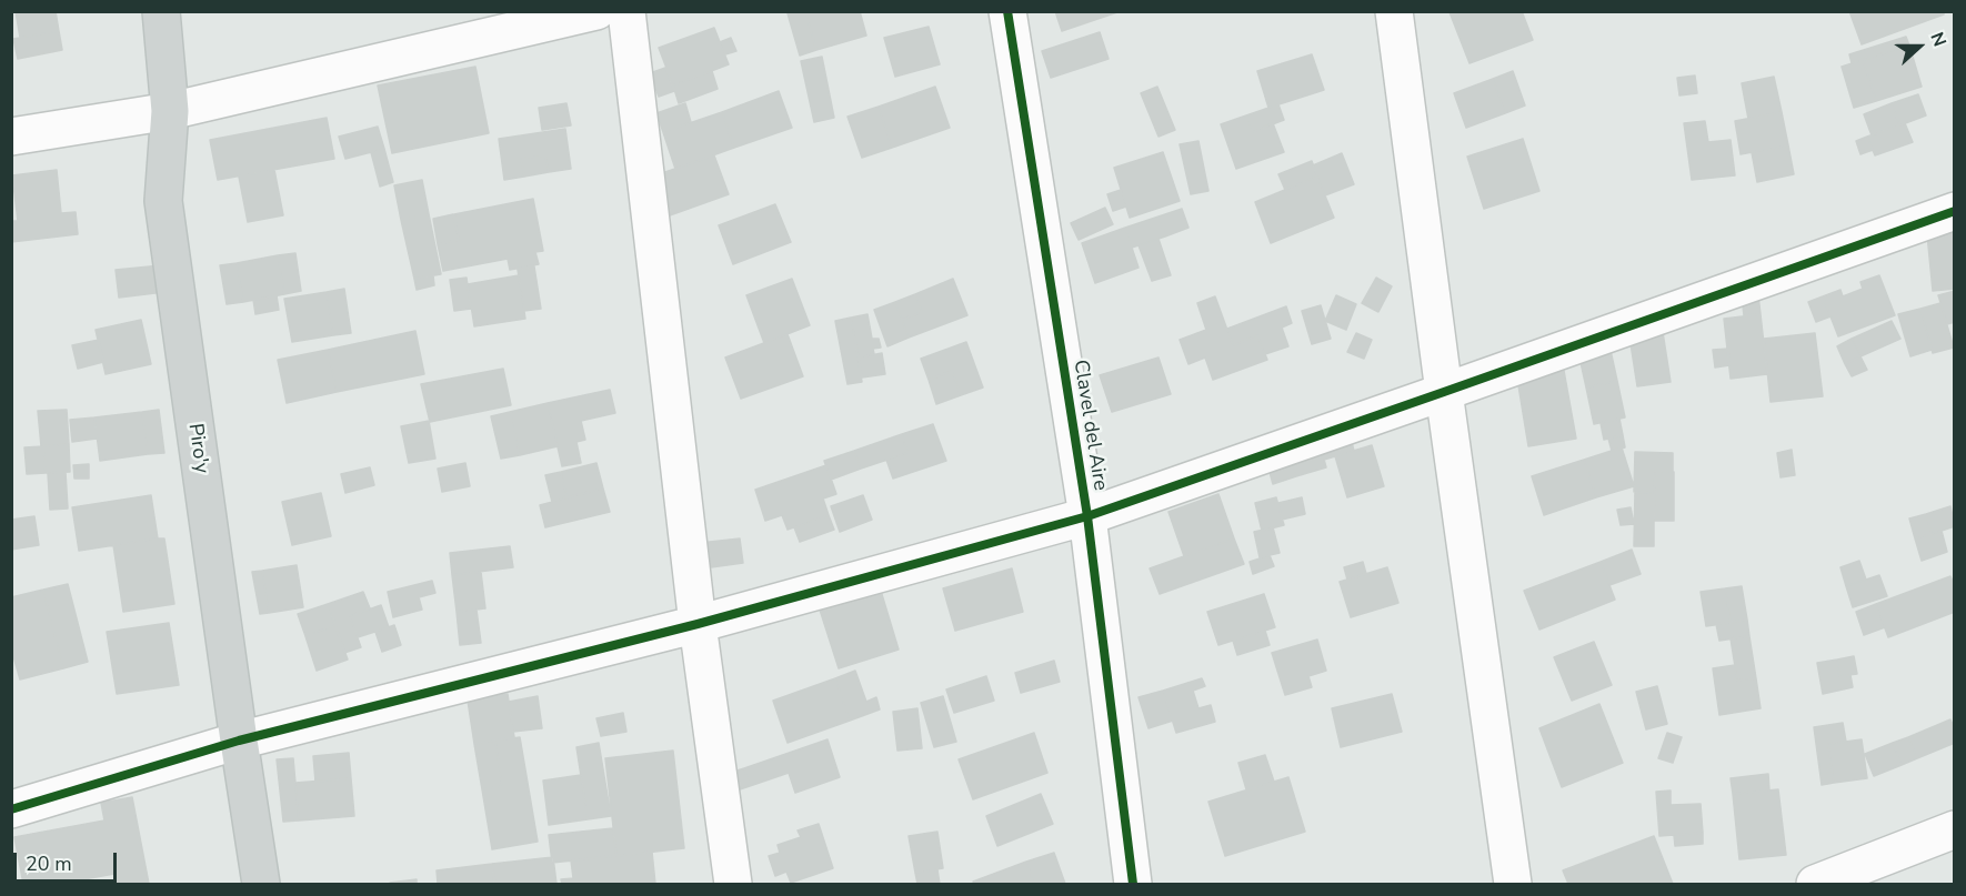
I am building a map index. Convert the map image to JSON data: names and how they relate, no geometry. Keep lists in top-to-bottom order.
{
  "streets": {
    "main road": ["Piro'y"],
    "street": ["Clavel del Aire"]
  },
  "scale_bar": "20 m",
  "north": "right"
}
